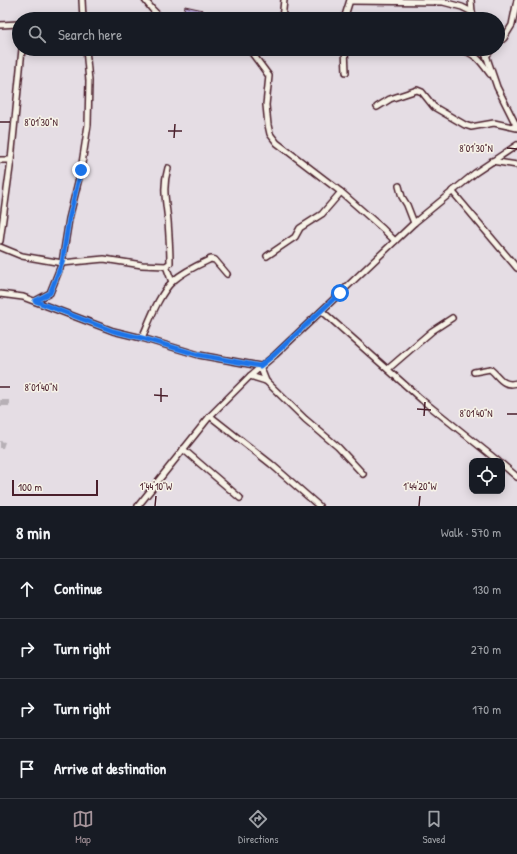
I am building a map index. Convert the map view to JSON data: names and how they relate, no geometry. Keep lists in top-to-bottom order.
{
  "scale_bar": "100 m",
  "page": {
    "search": "Search here",
    "scale": "100 m",
    "heading": ["8 min", "Walk · 570 m"],
    "list": [
      ["Continue", "130 m"],
      ["Turn right", "270 m"],
      ["Turn right", "170 m"],
      "Arrive at destination"
    ],
    "nav": ["Map", "Directions", "Saved"]
  },
  "coordinates": [
    "8°01'30\"N",
    "8°01'40\"N",
    "1°44'10\"W",
    "1°44'20\"W"
  ]
}
